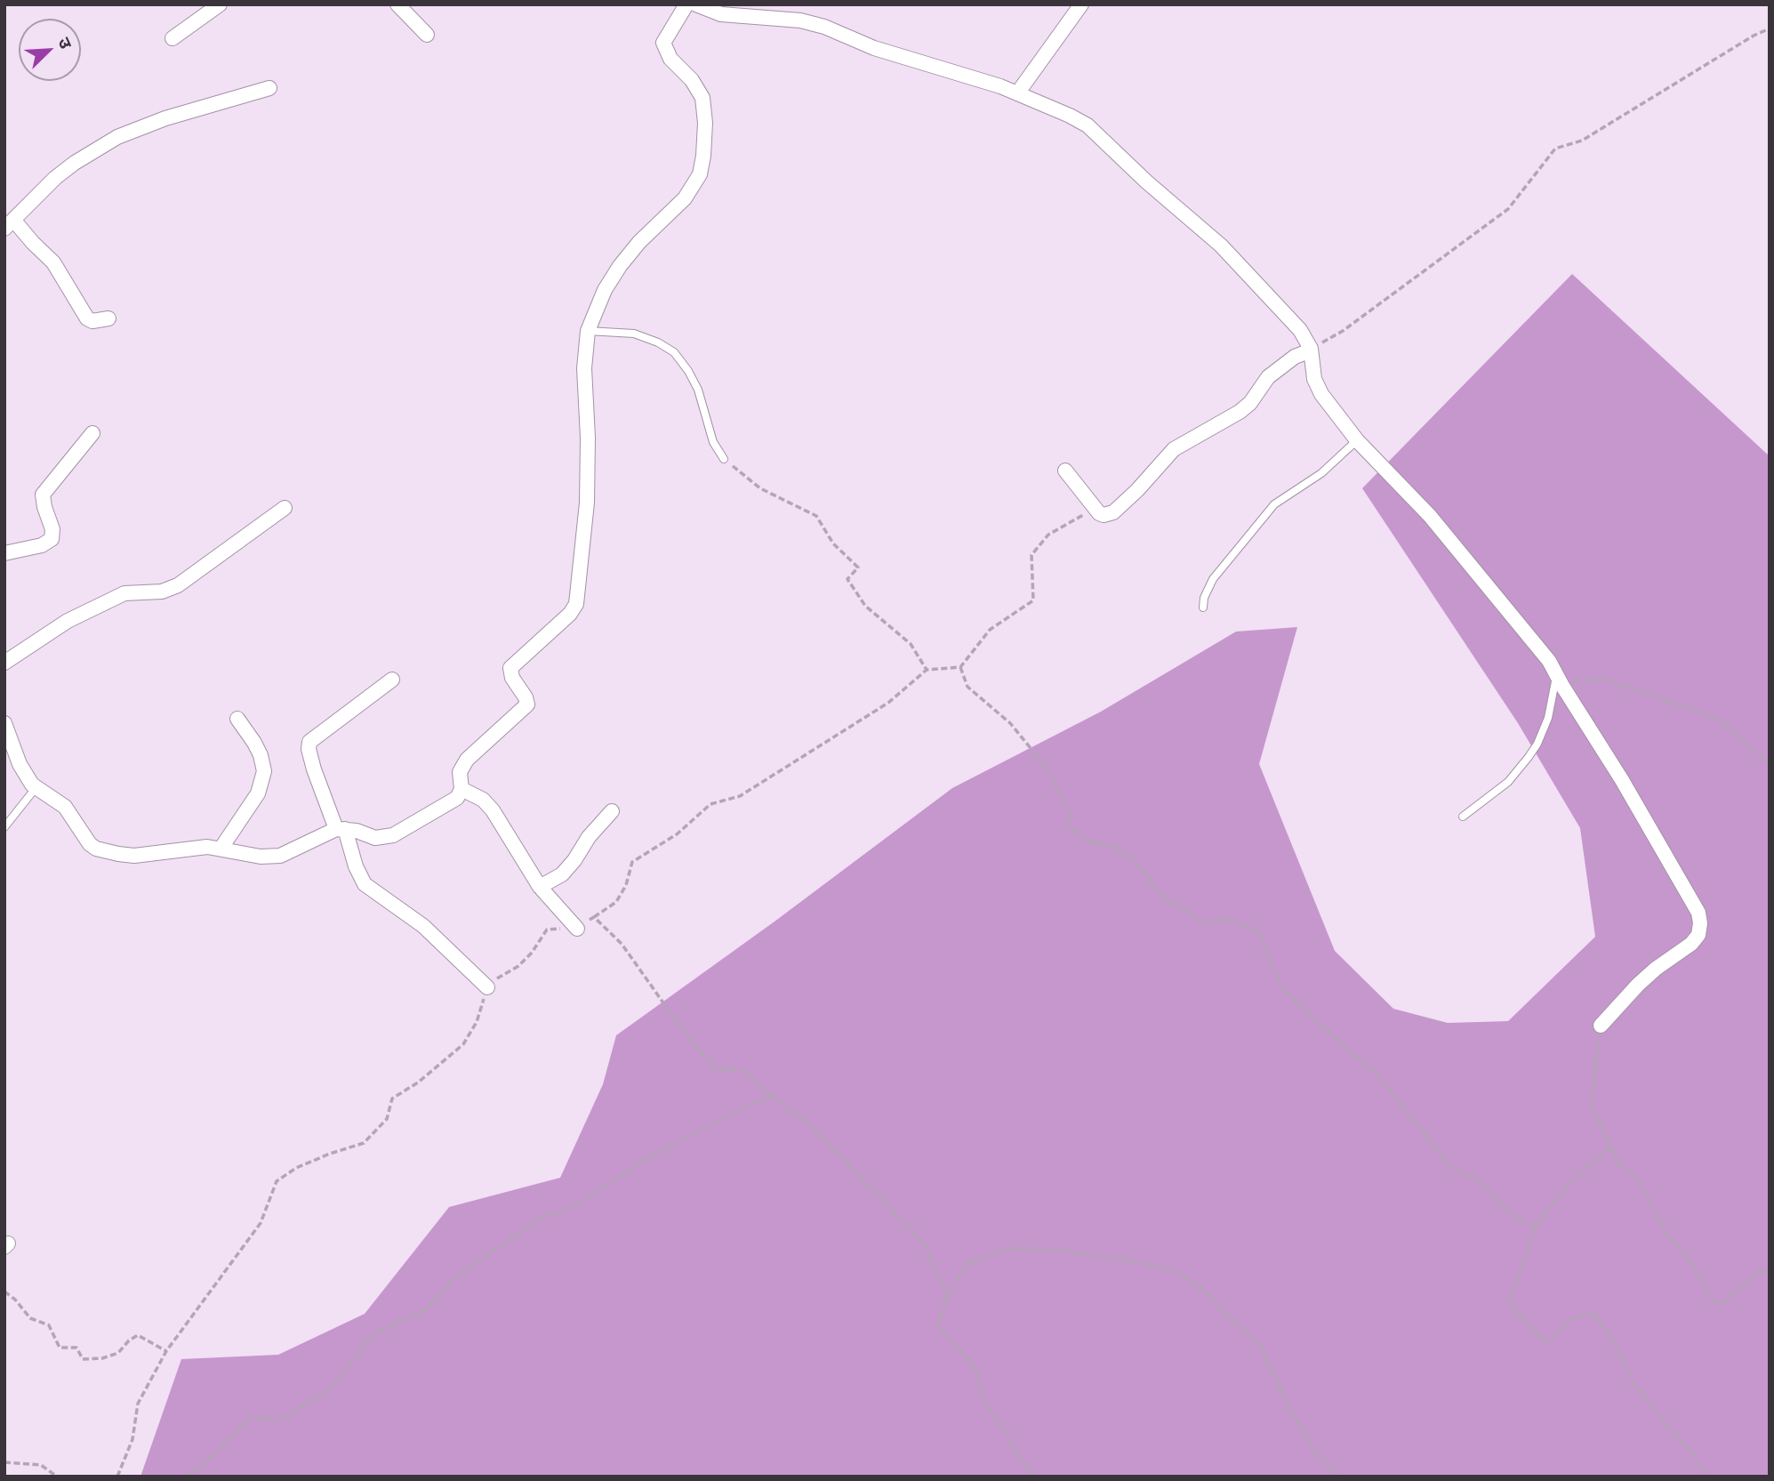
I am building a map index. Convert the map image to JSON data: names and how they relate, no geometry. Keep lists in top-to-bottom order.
{
  "north": "top right"
}
